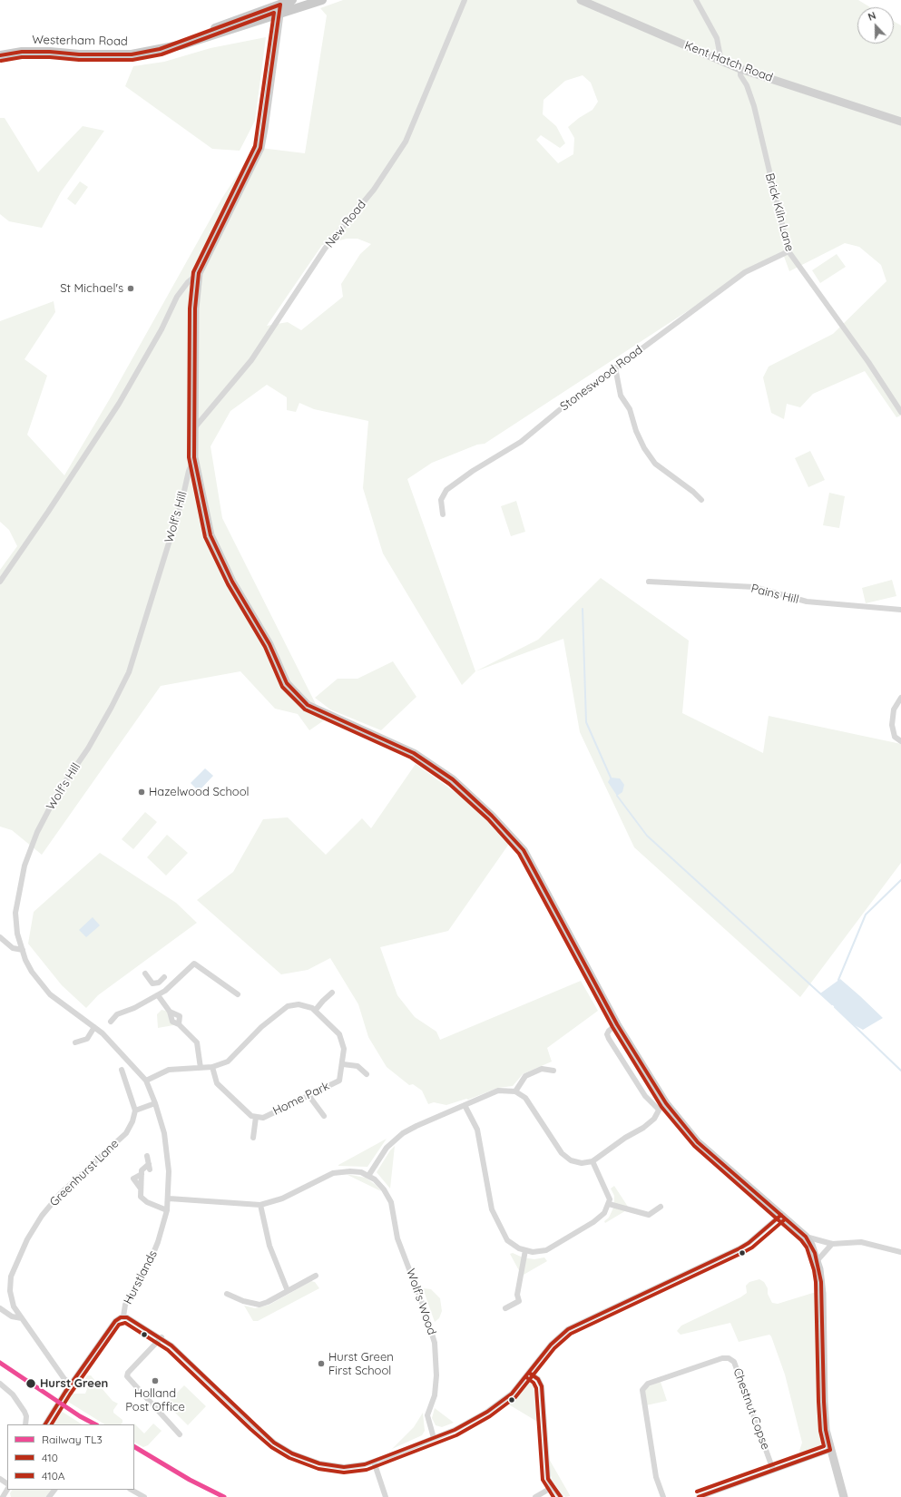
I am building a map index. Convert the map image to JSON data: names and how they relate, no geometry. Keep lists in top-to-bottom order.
{
  "streets": {
    "main road": ["Westerham Road"],
    "street": [
      "Kent Hatch Road",
      "Brick Kiln Lane",
      "New Road",
      "Stoneswood Road",
      "Wolf's Hill",
      "Pains Hill",
      "Home Park",
      "Greenhurst Lane",
      "Hurstlands",
      "Wolf's Wood",
      "Chestnut Copse"
    ]
  },
  "crossings": [
    ["Kent Hatch Road", "Brick Kiln Lane"],
    ["Brick Kiln Lane", "Stoneswood Road"],
    ["Wolf's Hill", "Home Park"],
    ["Wolf's Hill", "Hurstlands"],
    ["Home Park", "Hurstlands"],
    ["Greenhurst Lane", "Hurstlands"],
    ["Hurstlands", "Wolf's Wood"]
  ],
  "places": [
    "St Michael's",
    "Hazelwood School",
    "Hurst Green First School",
    "Holland Post Office",
    "Hurst Green"
  ],
  "lines": ["transit line 410", "transit line 410A", "rail line TL3"],
  "legend": ["Railway TL3", "410", "410A"],
  "north": "top"
}
